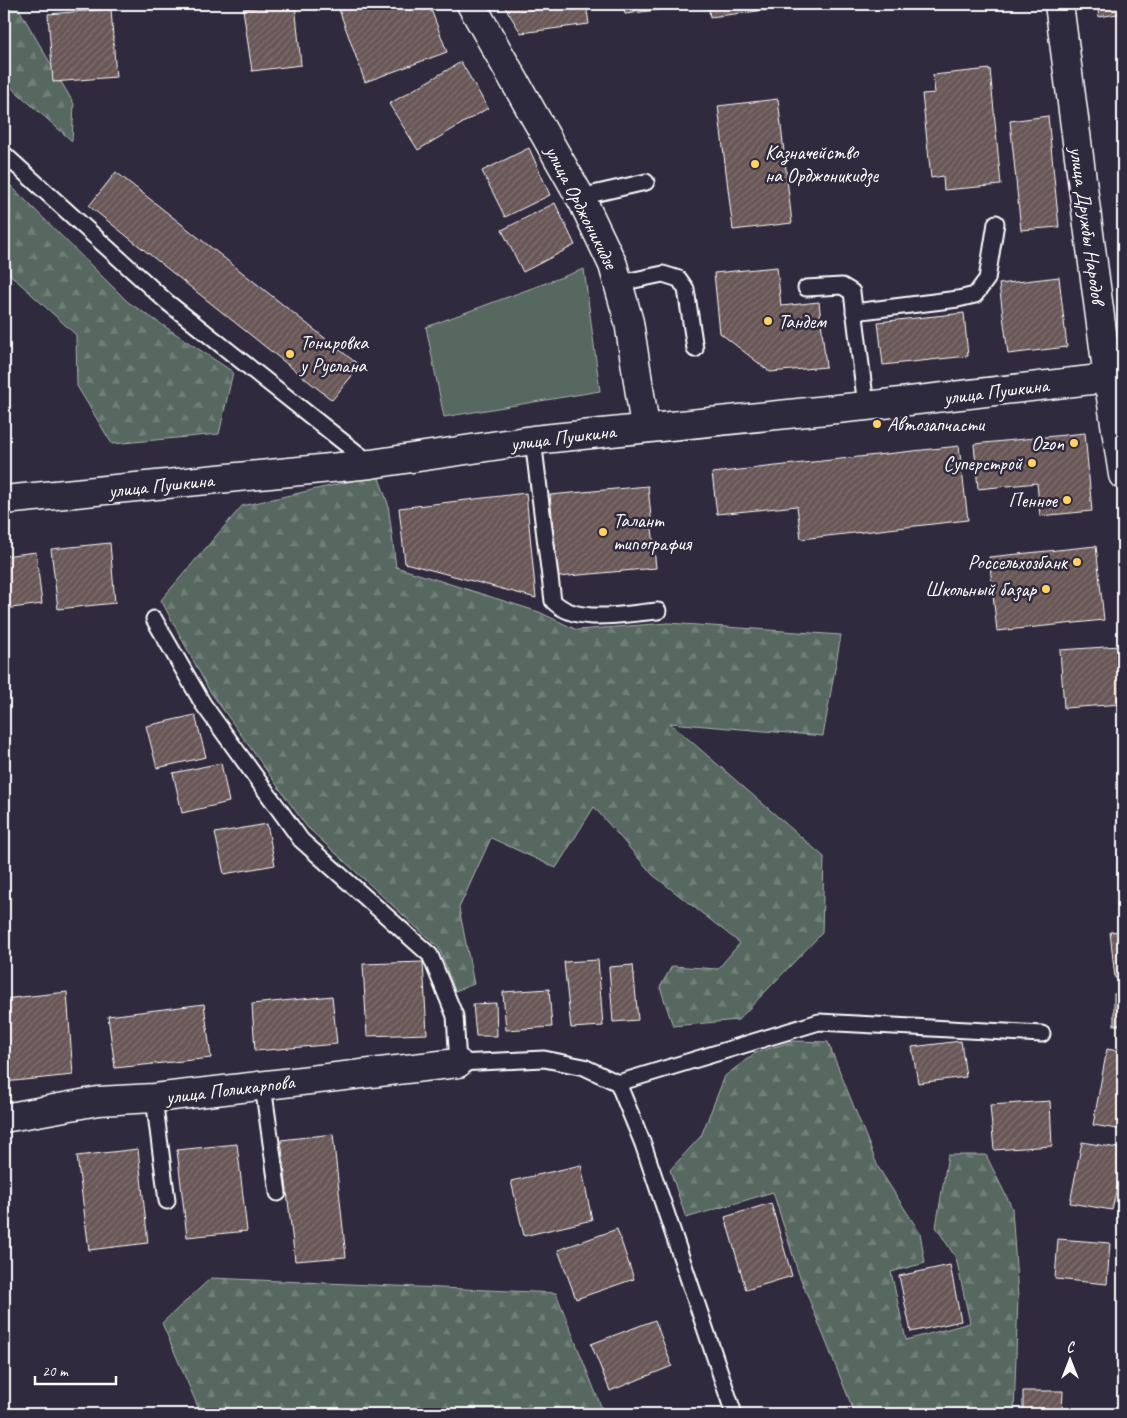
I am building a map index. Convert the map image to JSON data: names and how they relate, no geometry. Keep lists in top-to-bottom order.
{
  "streets": {
    "street": [
      "улица Орджоникидзе",
      "улица Дружбы Народов",
      "улица Пушкина",
      "улица Поликарпова"
    ]
  },
  "crossings": [
    ["улица Орджоникидзе", "улица Пушкина"],
    ["улица Дружбы Народов", "улица Пушкина"]
  ],
  "places": [
    "Казначейство на Орджоникидзе",
    "Тандем",
    "Тонировка у Руслана",
    "Автозапчасти",
    "Ozon",
    "Суперстрой",
    "Пенное",
    "Талант типография",
    "Россельхозбанк",
    "Школьный базар"
  ],
  "scale_bar": "20 m",
  "north": "top"
}
